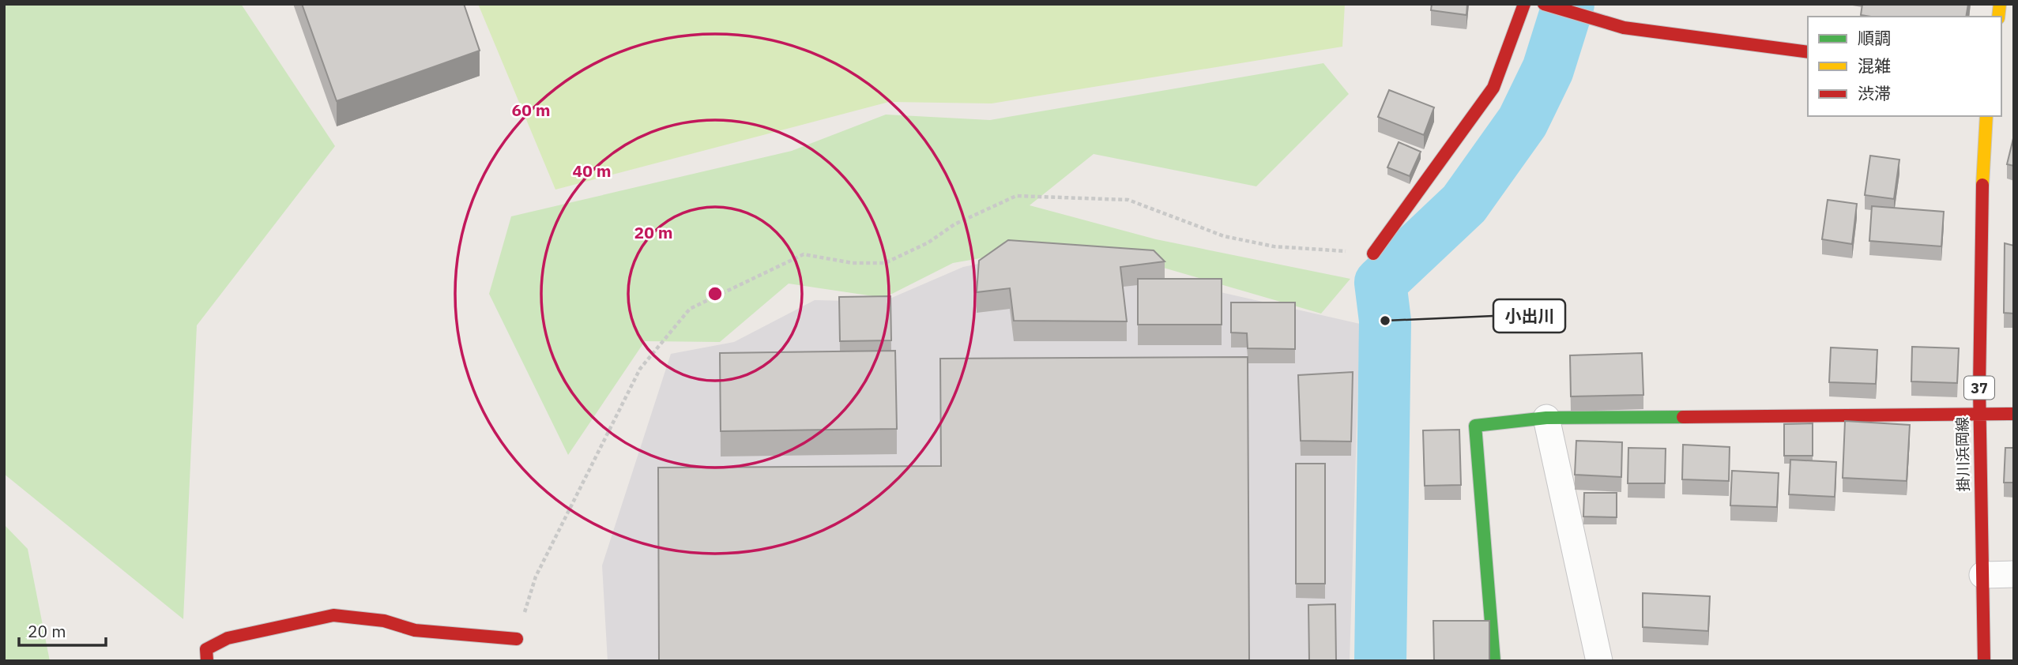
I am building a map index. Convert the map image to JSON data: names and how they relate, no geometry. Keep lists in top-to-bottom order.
{
  "streets": {
    "street": ["37", "掛川浜岡線"]
  },
  "places": ["小出川"],
  "legend": ["順調", "混雑", "渋滞"],
  "scale_bar": "20 m",
  "rings": ["60 m", "40 m", "20 m"]
}
